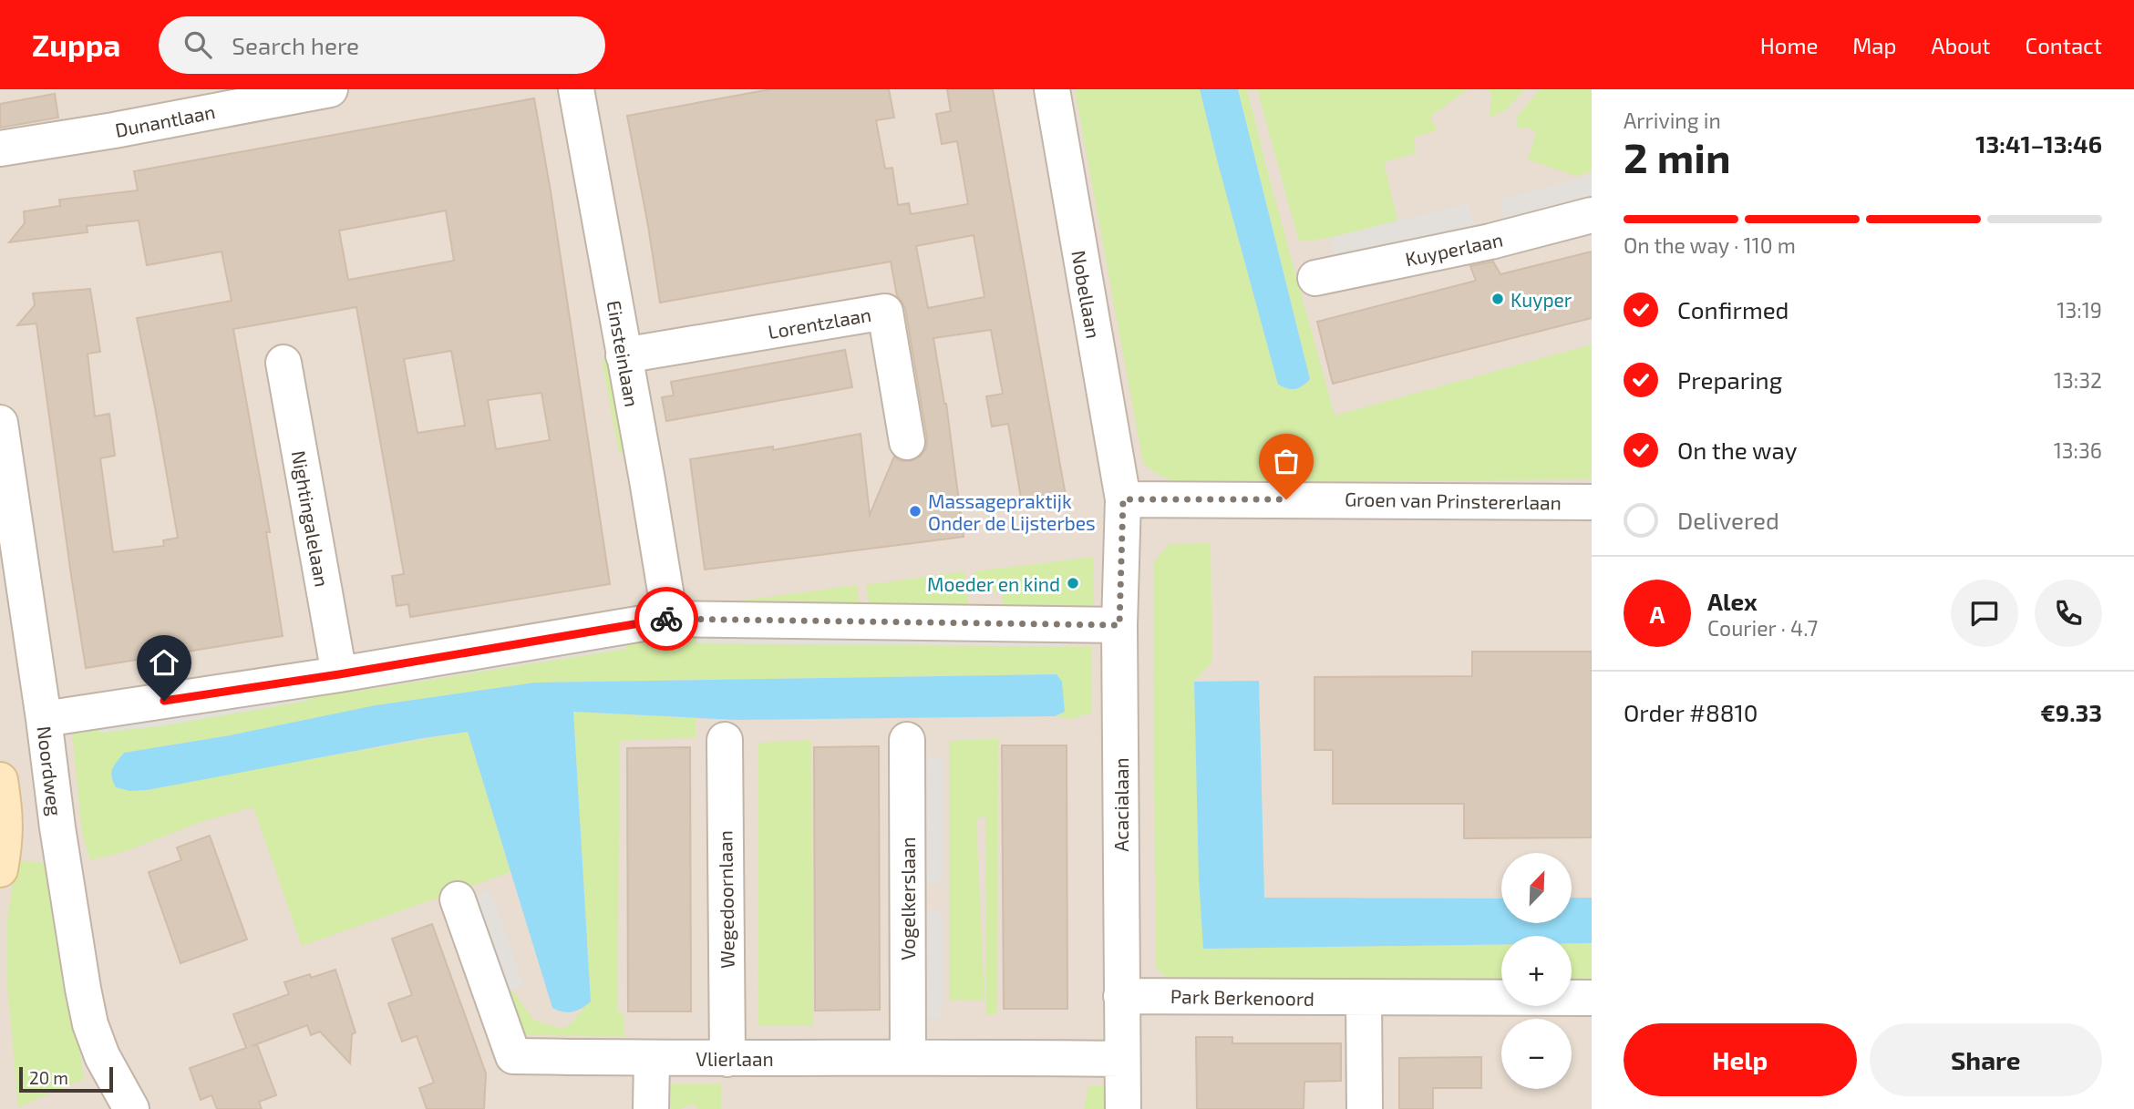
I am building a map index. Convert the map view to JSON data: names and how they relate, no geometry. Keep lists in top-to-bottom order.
{
  "streets": {
    "street": [
      "Dunantlaan",
      "Kuyperlaan",
      "Nobellaan",
      "Lorentzlaan",
      "Einsteinlaan",
      "Groen van Prinstererlaan",
      "Nightingalelaan",
      "Noordweg",
      "Acacialaan",
      "Vogelkerslaan",
      "Wegedoornlaan",
      "Park Berkenoord",
      "Vlierlaan"
    ]
  },
  "crossings": [
    ["Nobellaan", "Groen van Prinstererlaan"],
    ["Nobellaan", "Acacialaan"],
    ["Lorentzlaan", "Einsteinlaan"],
    ["Groen van Prinstererlaan", "Acacialaan"],
    ["Acacialaan", "Park Berkenoord"],
    ["Acacialaan", "Vlierlaan"],
    ["Vogelkerslaan", "Vlierlaan"],
    ["Wegedoornlaan", "Vlierlaan"]
  ],
  "places": ["Kuyper", "Massagepraktijk Onder de Lijsterbes", "Moeder en kind"],
  "scale_bar": "20 m",
  "north": "top right",
  "page": {
    "header": "Zuppa",
    "search": "Search here",
    "nav": [
      "Home",
      "Map",
      "About",
      "Contact"
    ],
    "heading": ["2 min", "Arriving in", "13:41–13:46"],
    "panel": [
      "Alex",
      "Courier · 4.7",
      "Order #8810",
      "€9.33"
    ],
    "bar": "On the way · 110 m",
    "list": [
      ["Confirmed", "13:19"],
      ["Preparing", "13:32"],
      ["On the way", "13:36"],
      "Delivered"
    ],
    "round": "A",
    "map_buttons": ["+", "−"],
    "buttons": ["Help", "Share"],
    "scale": "20 m"
  }
}
